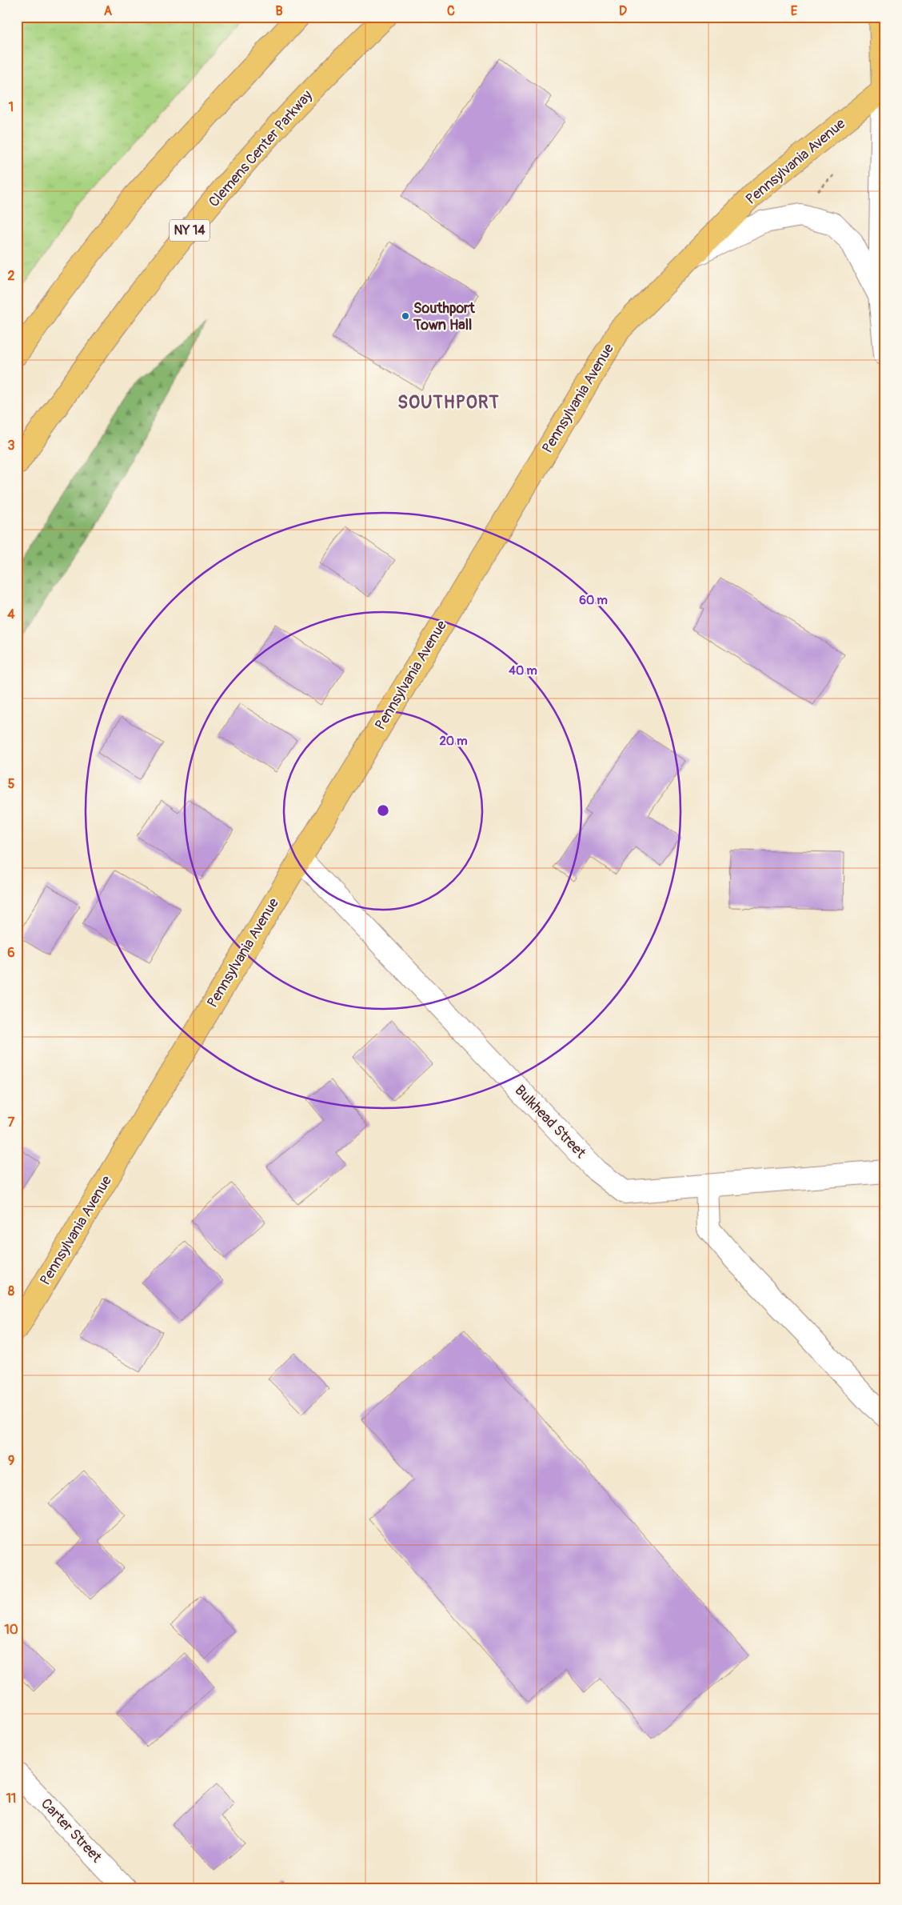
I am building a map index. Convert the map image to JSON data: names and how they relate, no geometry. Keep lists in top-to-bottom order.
{
  "streets": {
    "main road": ["Clemens Center Parkway", "Pennsylvania Avenue", "NY 14"],
    "street": ["Bulkhead Street", "Carter Street"]
  },
  "crossings": [
    ["Pennsylvania Avenue", "Bulkhead Street"]
  ],
  "districts": ["SOUTHPORT"],
  "places": ["Southport Town Hall"],
  "grid": {
    "columns": [
      "A",
      "B",
      "C",
      "D",
      "E"
    ],
    "rows": [
      "1",
      "2",
      "3",
      "4",
      "5",
      "6",
      "7",
      "8",
      "9",
      "10",
      "11"
    ]
  },
  "rings": ["60 m", "40 m", "20 m"]
}
